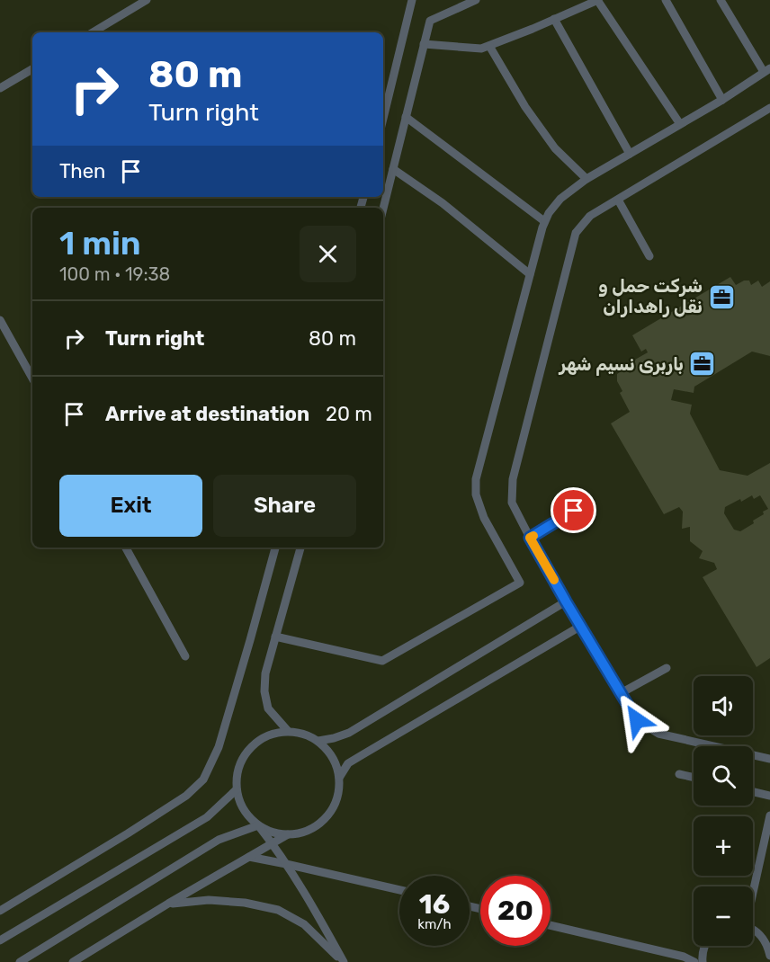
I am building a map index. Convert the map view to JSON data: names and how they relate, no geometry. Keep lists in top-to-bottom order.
{
  "places": {
    "office": ["شرکت حمل و نقل راهداران", "باربری نسیم شهر"]
  },
  "page": {
    "turn": ["80 m", "Turn right"],
    "then": "Then",
    "heading": ["1 min", "100 m · 19:38"],
    "list": [
      {
        "name": "Turn right",
        "value": "80 m"
      },
      {
        "name": "Arrive at destination",
        "value": "20 m"
      }
    ],
    "buttons": ["Exit", "Share"],
    "map_buttons": ["+", "−"],
    "speed": "16 km/h",
    "limit": "20"
  }
}
